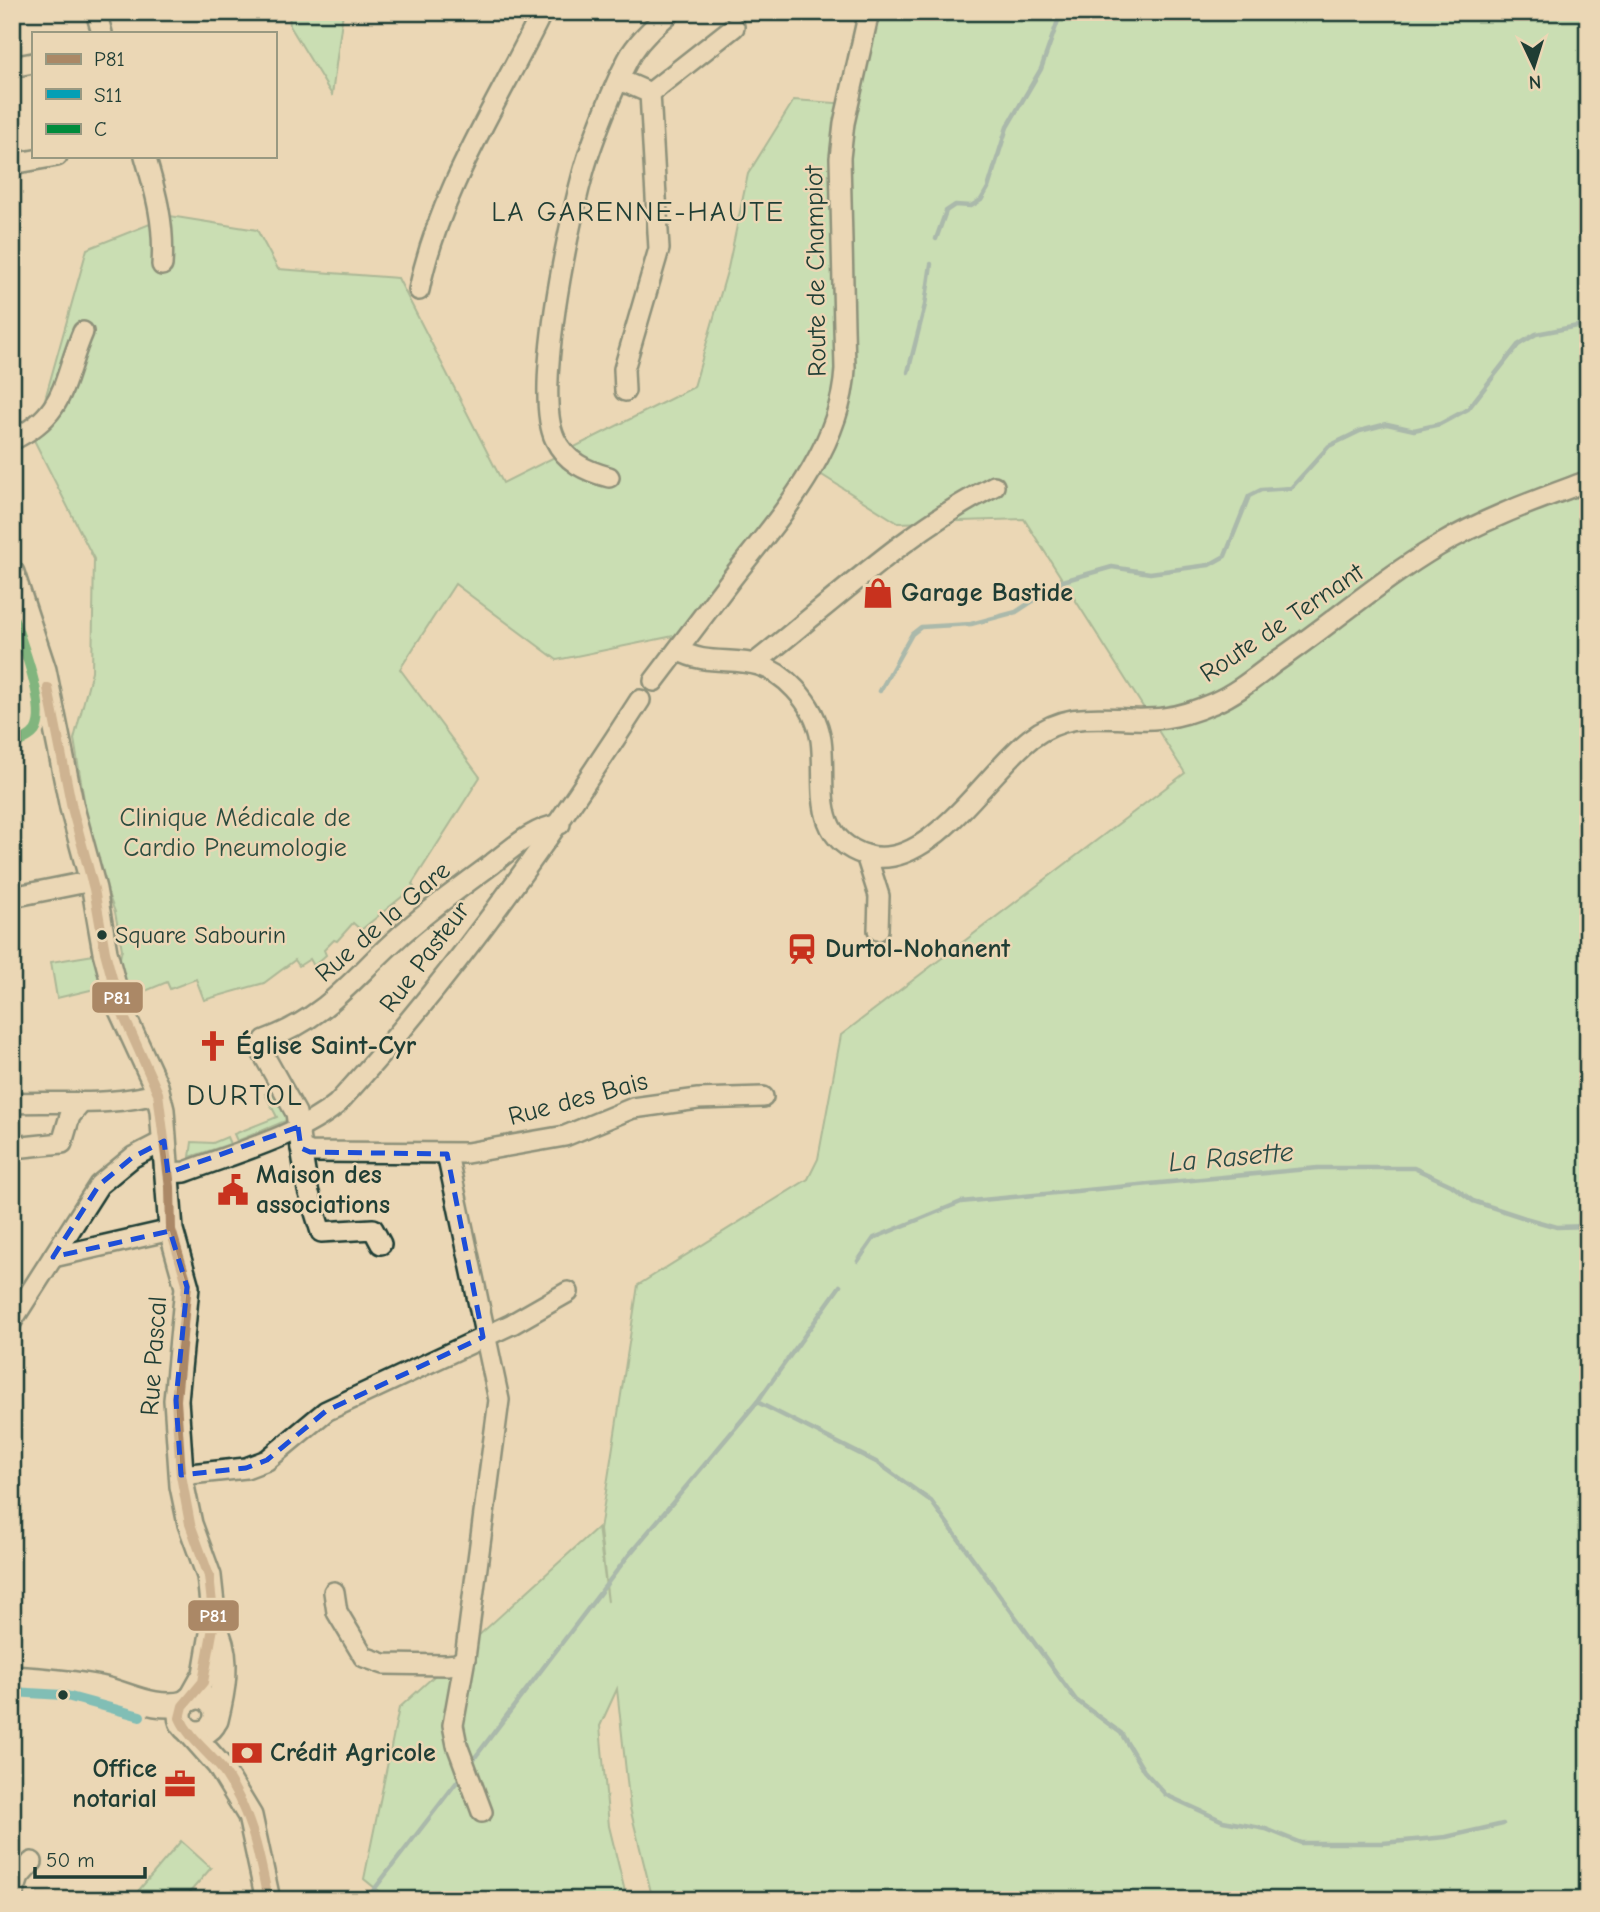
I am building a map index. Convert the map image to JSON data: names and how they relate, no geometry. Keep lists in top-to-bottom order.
{
  "streets": {
    "main road": ["Rue Pascal"],
    "street": [
      "Route de Champiot",
      "Route de Ternant",
      "Rue de la Gare",
      "Rue Pasteur",
      "Rue des Bais"
    ]
  },
  "crossings": [
    ["Rue de la Gare", "Rue Pasteur"],
    ["Rue de la Gare", "Rue des Bais"],
    ["Rue Pasteur", "Rue Pascal"]
  ],
  "districts": ["LA GARENNE-HAUTE", "DURTOL"],
  "water": ["La Rasette"],
  "parks": ["Clinique Médicale de Cardio Pneumologie"],
  "places": {
    "shop": ["Garage Bastide"],
    "other": ["Square Sabourin"],
    "station": ["Durtol-Nohanent"],
    "church": ["Église Saint-Cyr"],
    "public building": ["Maison des associations"],
    "bank": ["Crédit Agricole"],
    "office": ["Office notarial"]
  },
  "lines": ["transit line C", "transit line P81", "transit line S11"],
  "legend": ["P81", "S11", "C"],
  "scale_bar": "50 m",
  "north": "bottom"
}
